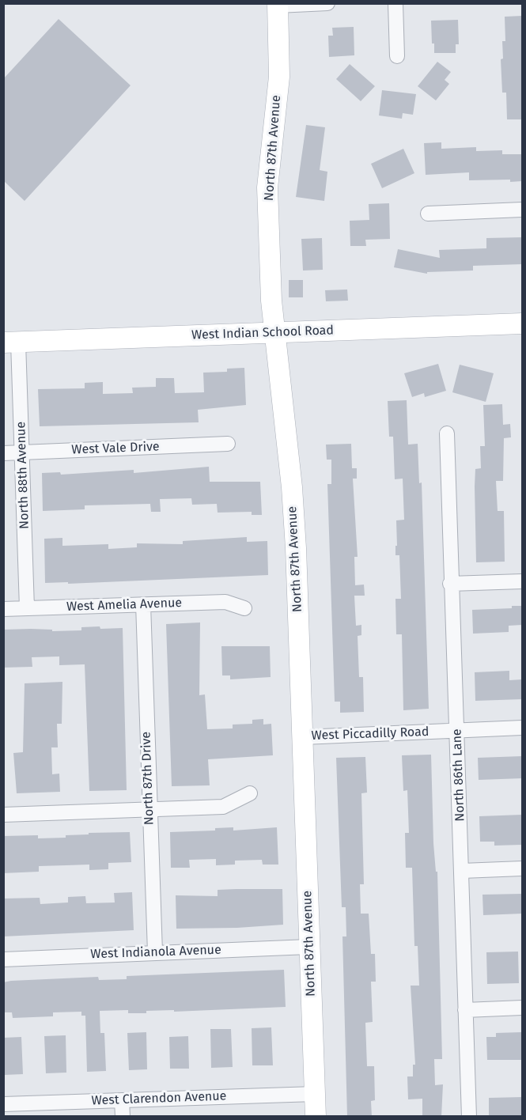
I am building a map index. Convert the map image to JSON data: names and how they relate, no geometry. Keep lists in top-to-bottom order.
{
  "streets": {
    "street": [
      "North 87th Avenue",
      "West Indian School Road",
      "West Vale Drive",
      "North 88th Avenue",
      "West Amelia Avenue",
      "West Piccadilly Road",
      "North 86th Lane",
      "North 87th Drive",
      "West Indianola Avenue",
      "West Clarendon Avenue"
    ]
  },
  "crossings": [
    ["North 87th Avenue", "West Indian School Road"],
    ["North 87th Avenue", "West Piccadilly Road"],
    ["North 87th Avenue", "West Indianola Avenue"],
    ["North 87th Avenue", "West Clarendon Avenue"],
    ["West Indian School Road", "North 88th Avenue"],
    ["West Vale Drive", "North 88th Avenue"],
    ["North 88th Avenue", "West Amelia Avenue"],
    ["West Amelia Avenue", "North 87th Drive"],
    ["West Piccadilly Road", "North 86th Lane"],
    ["North 87th Drive", "West Indianola Avenue"]
  ]
}
